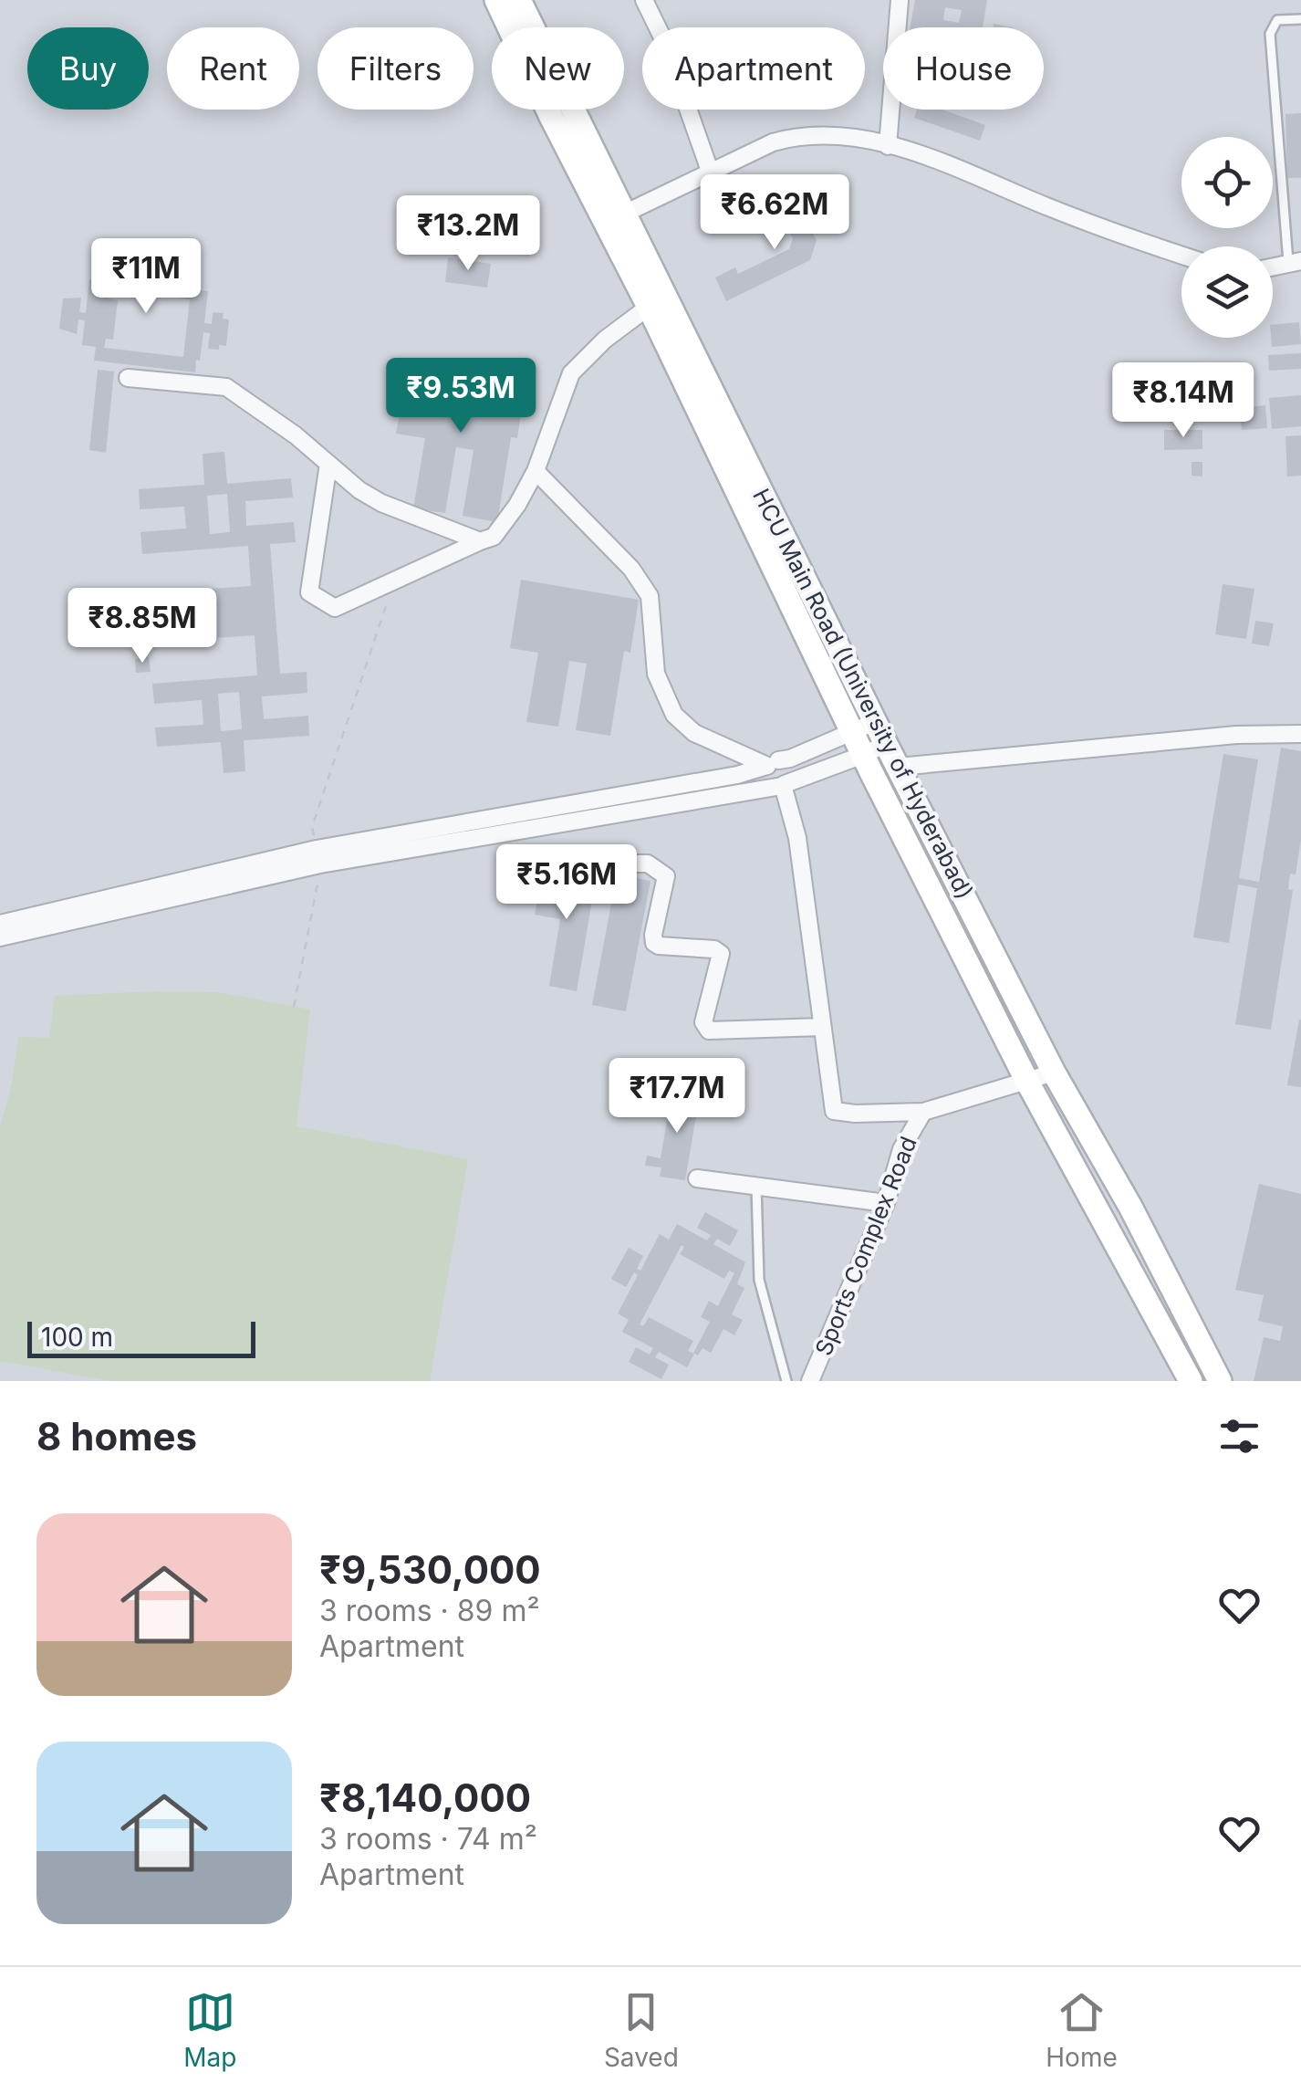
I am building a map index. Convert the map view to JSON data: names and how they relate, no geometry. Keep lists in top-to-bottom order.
{
  "streets": {
    "street": ["HCU Main Road (University of Hyderabad)", "Sports Complex Road"]
  },
  "crossings": [
    ["HCU Main Road (University of Hyderabad)", "Sports Complex Road"]
  ],
  "scale_bar": "100 m",
  "page": {
    "chip": [
      "Buy",
      "Rent",
      "Filters",
      "New",
      "Apartment",
      "House"
    ],
    "price": [
      "₹6.62M",
      "₹13.2M",
      "₹11M",
      "₹9.53M",
      "₹8.14M",
      "₹8.85M",
      "₹5.16M",
      "₹17.7M"
    ],
    "scale": "100 m",
    "heading": "8 homes",
    "list": [
      {
        "name": "₹9,530,000",
        "note": "3 rooms · 89 m² · Apartment"
      },
      {
        "name": "₹8,140,000",
        "note": "3 rooms · 74 m² · Apartment"
      }
    ],
    "tabs": ["Map", "Saved", "Home"]
  }
}
